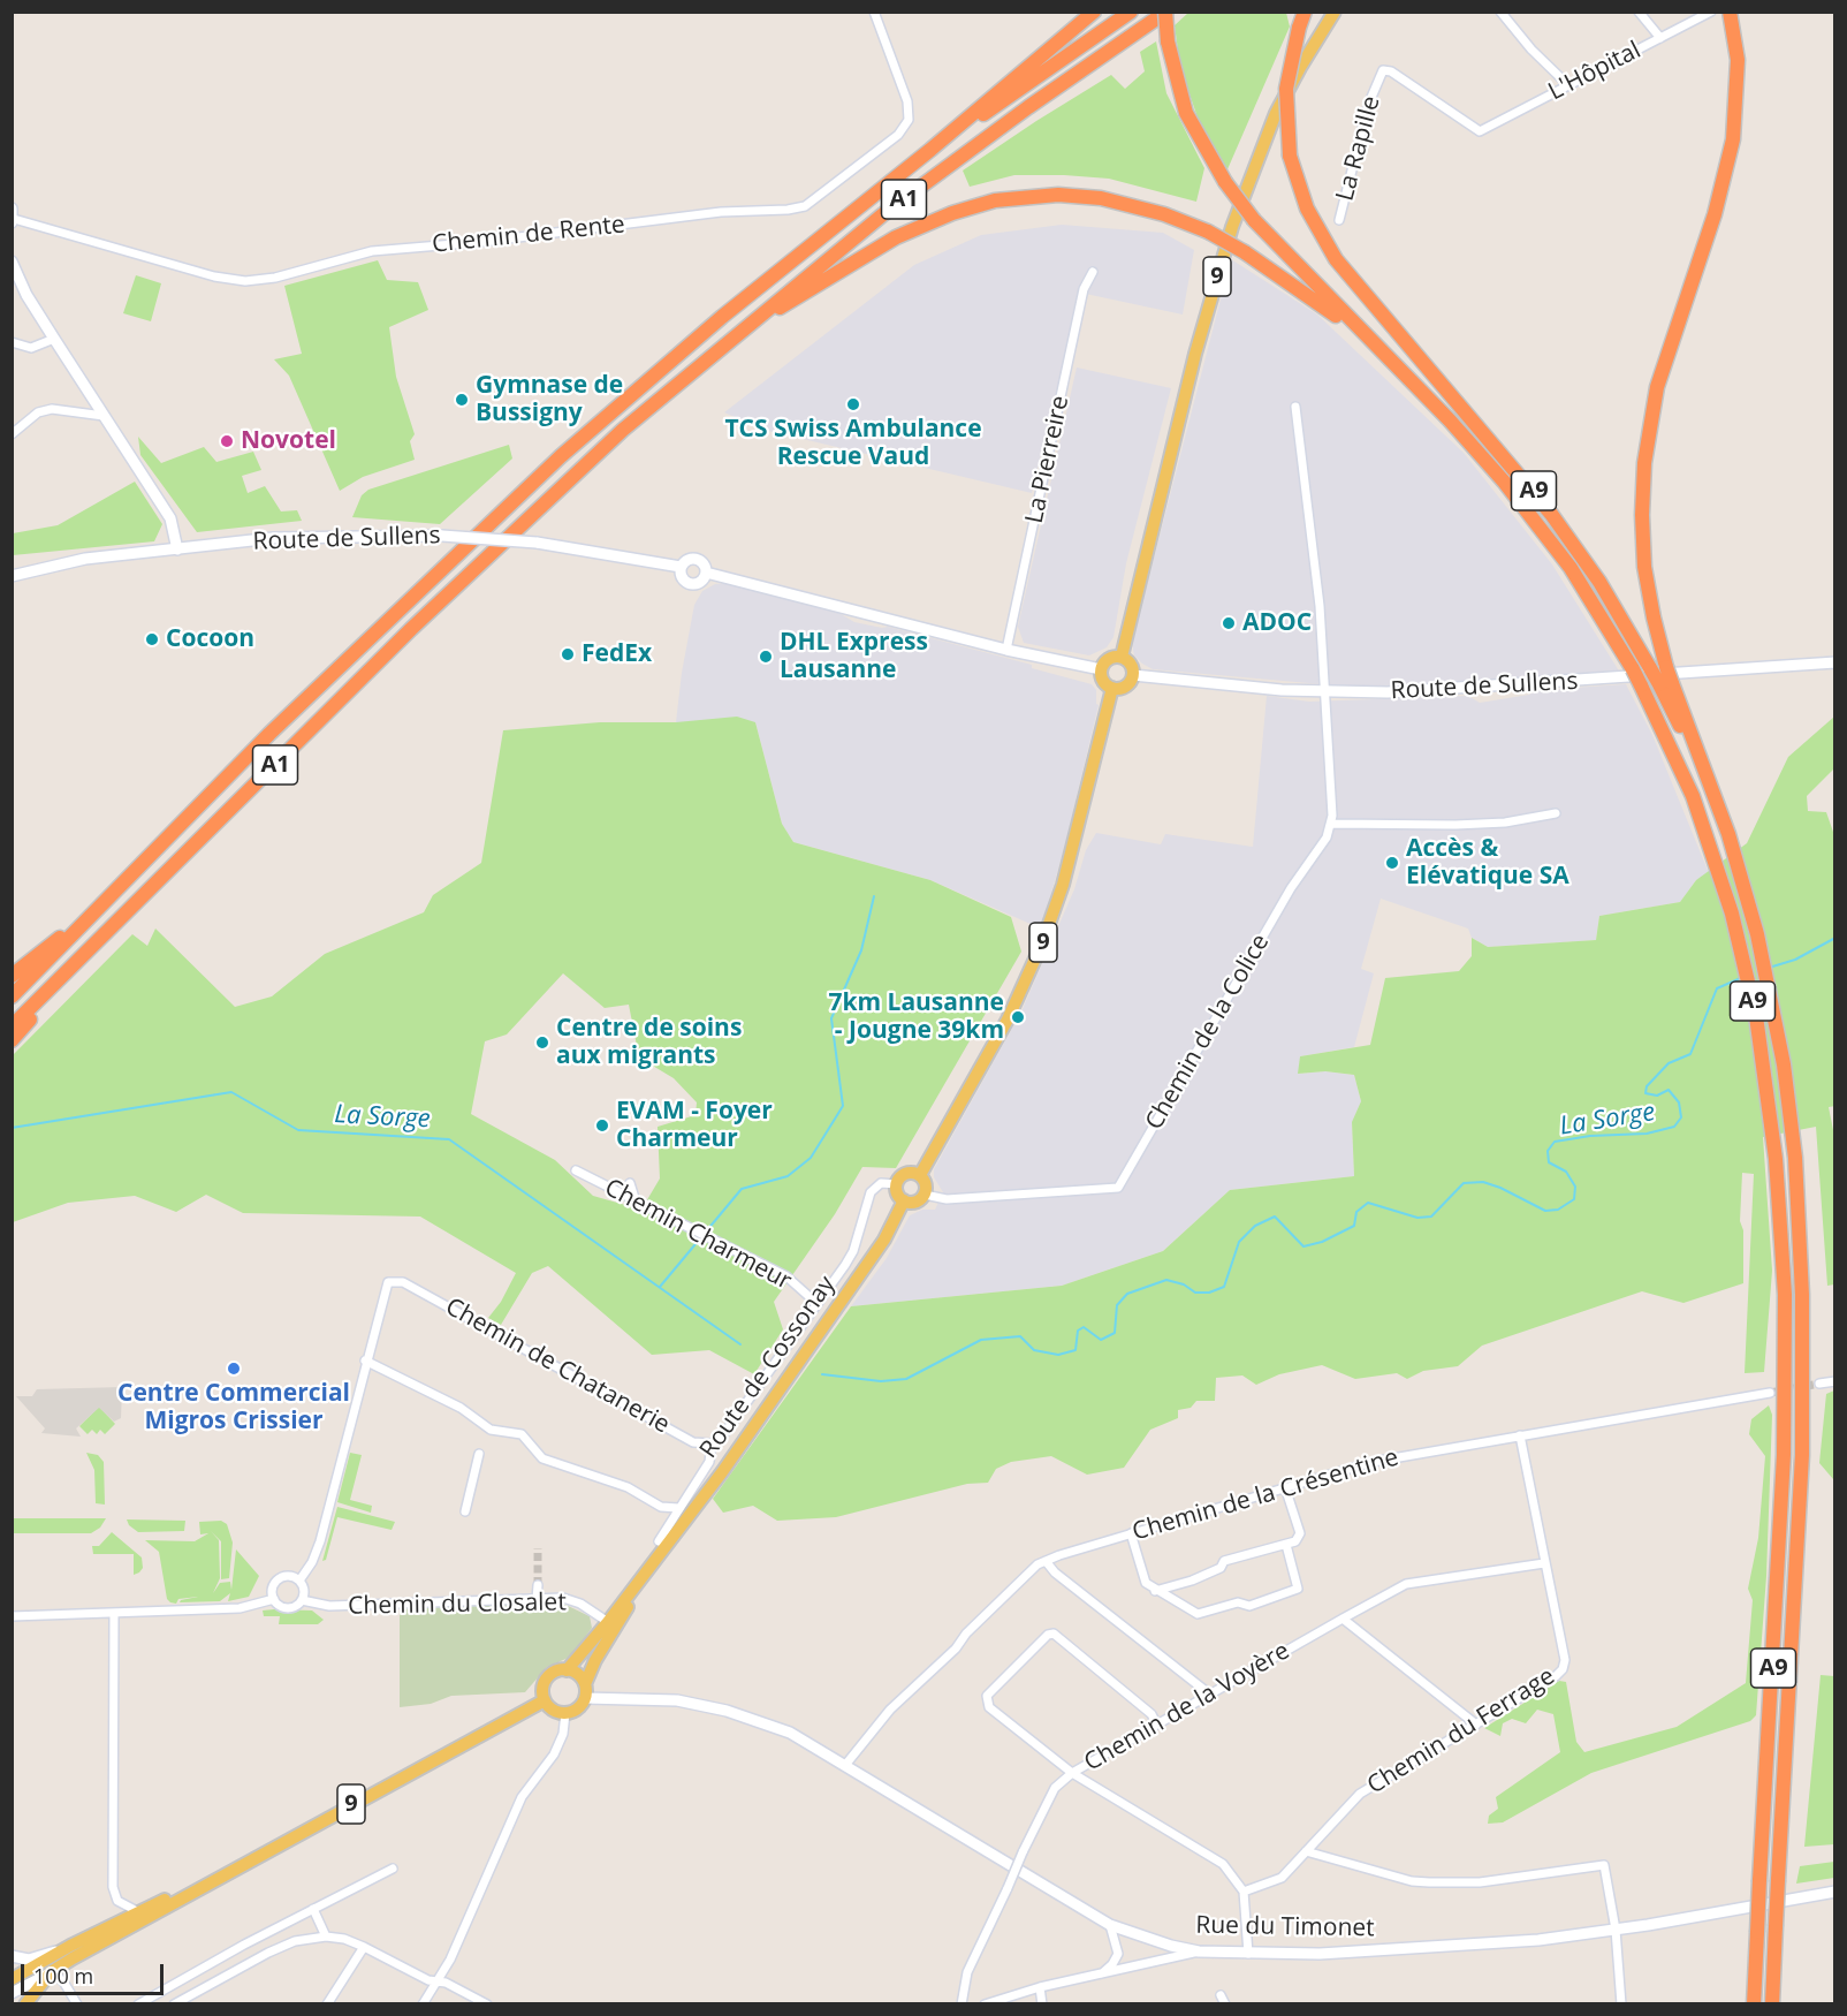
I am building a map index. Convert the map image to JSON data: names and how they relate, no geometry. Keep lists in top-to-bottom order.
{
  "streets": {
    "highway": ["A1", "A9"],
    "main road": [
      "9",
      "Route de Sullens",
      "Route de Cossonay",
      "Rue du Timonet"
    ],
    "street": [
      "L'Hôpital",
      "La Rapille",
      "Chemin de Rente",
      "La Pierreire",
      "Chemin de la Colice",
      "Chemin Charmeur",
      "Chemin de Chatanerie",
      "Chemin de la Crésentine",
      "Chemin du Closalet",
      "Chemin de la Voyère",
      "Chemin du Ferrage"
    ]
  },
  "crossings": [
    ["L'Hôpital", "La Rapille"],
    ["A1", "A9"],
    ["9", "Route de Sullens"],
    ["9", "Chemin de la Colice"],
    ["9", "Route de Cossonay"],
    ["9", "Rue du Timonet"],
    ["Chemin de la Colice", "Route de Cossonay"],
    ["Chemin de Chatanerie", "Chemin du Closalet"],
    ["Route de Cossonay", "Chemin du Closalet"],
    ["Route de Cossonay", "Rue du Timonet"],
    ["Chemin de la Crésentine", "Chemin du Ferrage"],
    ["Chemin de la Crésentine", "Rue du Timonet"],
    ["Chemin de la Voyère", "Chemin du Ferrage"]
  ],
  "water": ["La Sorge"],
  "places": [
    "Gymnase de Bussigny",
    "TCS Swiss Ambulance Rescue Vaud",
    "Novotel",
    "ADOC",
    "Cocoon",
    "FedEx",
    "DHL Express Lausanne",
    "Accès & Elévatique SA",
    "7km Lausanne - Jougne 39km",
    "Centre de soins aux migrants",
    "EVAM - Foyer Charmeur",
    "Centre Commercial Migros Crissier"
  ],
  "scale_bar": "100 m"
}
